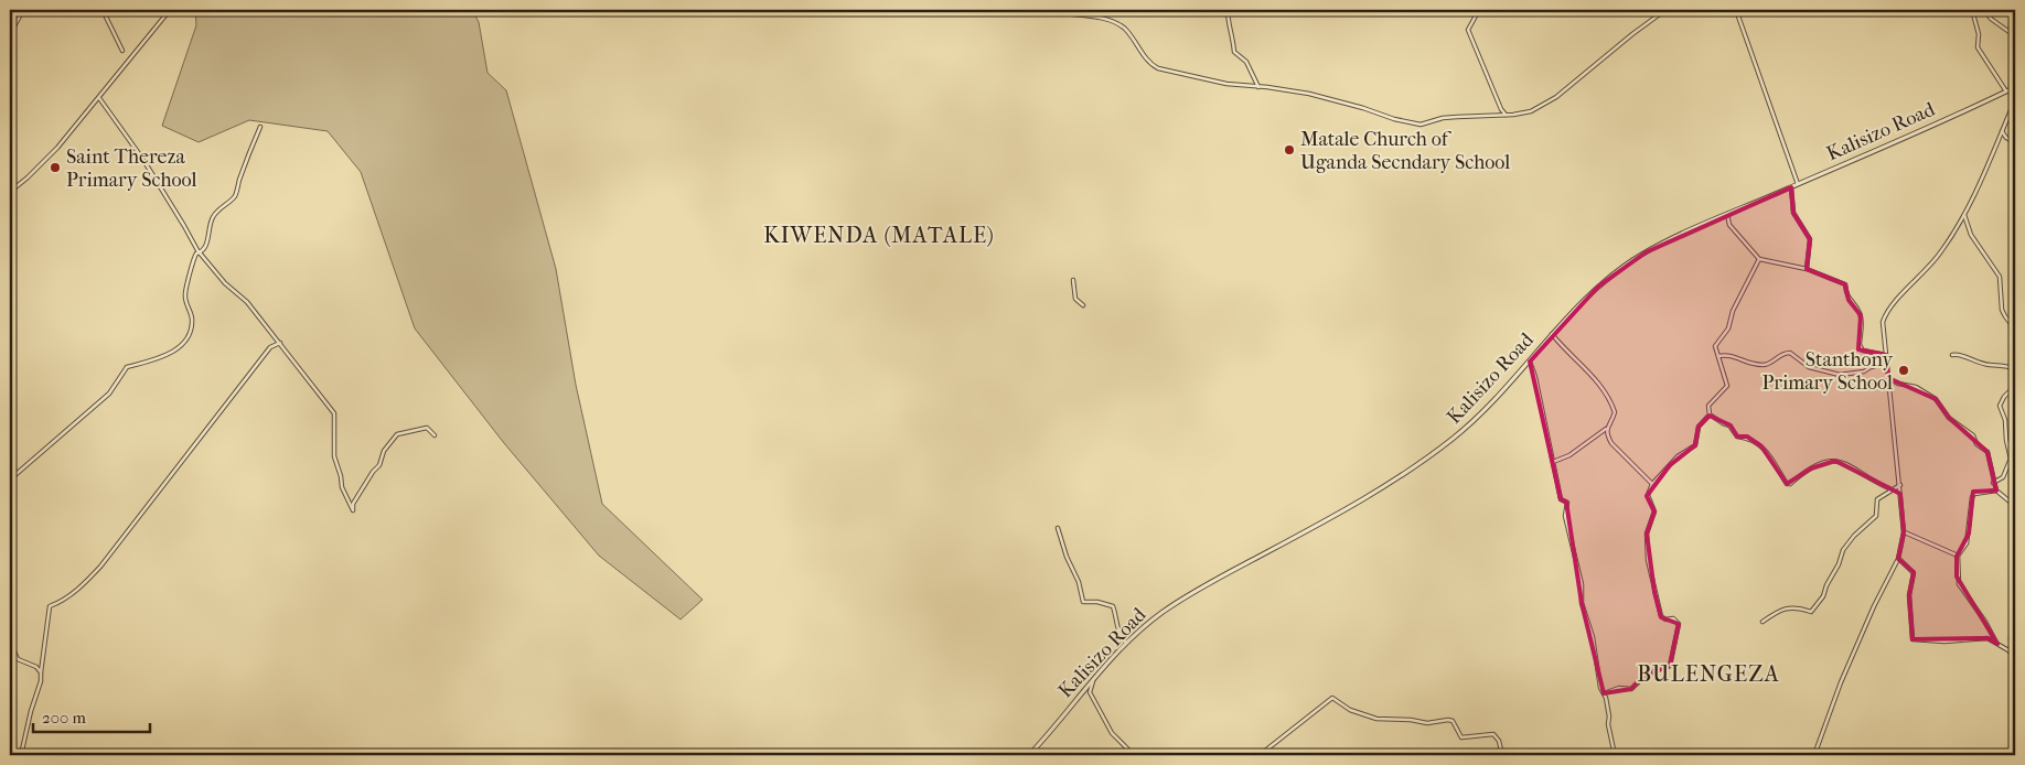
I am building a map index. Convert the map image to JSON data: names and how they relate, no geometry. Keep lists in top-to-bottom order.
{
  "streets": {
    "street": ["Kalisizo Road"]
  },
  "districts": ["KIWENDA (MATALE)", "BULENGEZA"],
  "places": ["Matale Church of Uganda Secndary School", "Saint Thereza Primary School", "Stanthony Primary School"],
  "scale_bar": "200 m"
}
